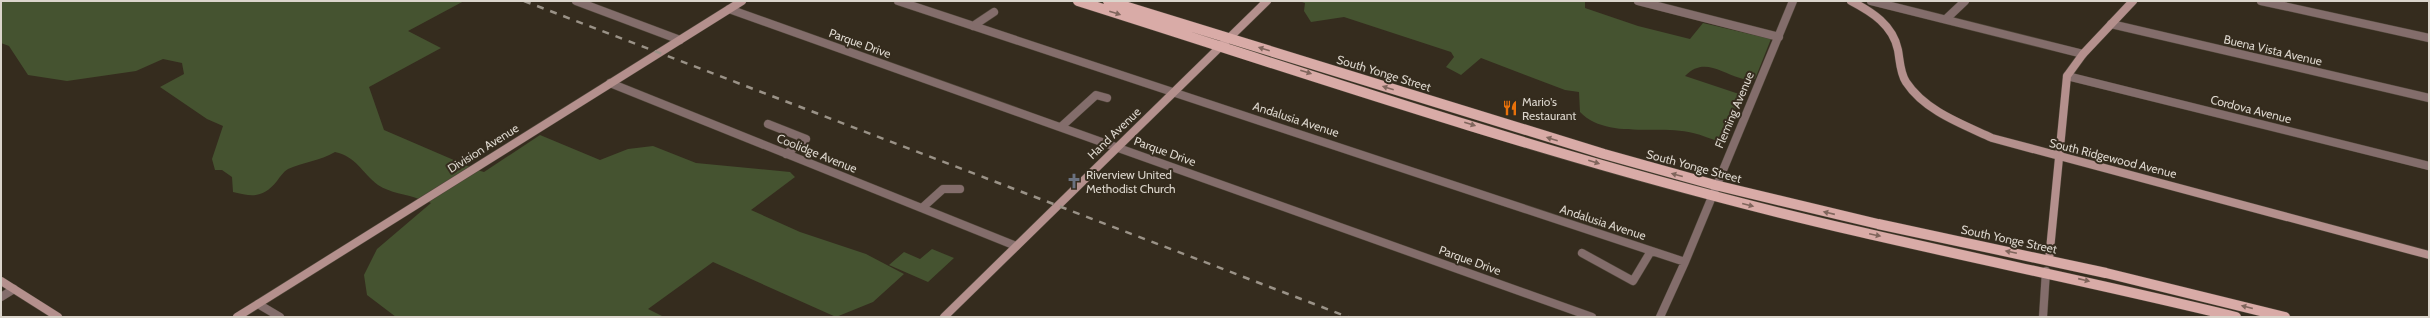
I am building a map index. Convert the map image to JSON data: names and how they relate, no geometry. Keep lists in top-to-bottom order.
{
  "streets": {
    "main road": ["South Yonge Street"],
    "street": [
      "Parque Drive",
      "Buena Vista Avenue",
      "Cordova Avenue",
      "Fleming Avenue",
      "Andalusia Avenue",
      "Hand Avenue",
      "Division Avenue",
      "Coolidge Avenue",
      "South Ridgewood Avenue"
    ]
  },
  "crossings": [
    ["Parque Drive", "Hand Avenue"],
    ["Parque Drive", "Division Avenue"],
    ["South Yonge Street", "Fleming Avenue"],
    ["South Yonge Street", "Hand Avenue"],
    ["Fleming Avenue", "Andalusia Avenue"],
    ["Andalusia Avenue", "Hand Avenue"],
    ["Hand Avenue", "Coolidge Avenue"],
    ["Division Avenue", "Coolidge Avenue"]
  ],
  "places": {
    "restaurant": ["Mario's Restaurant"],
    "church": ["Riverview United Methodist Church"]
  }
}
